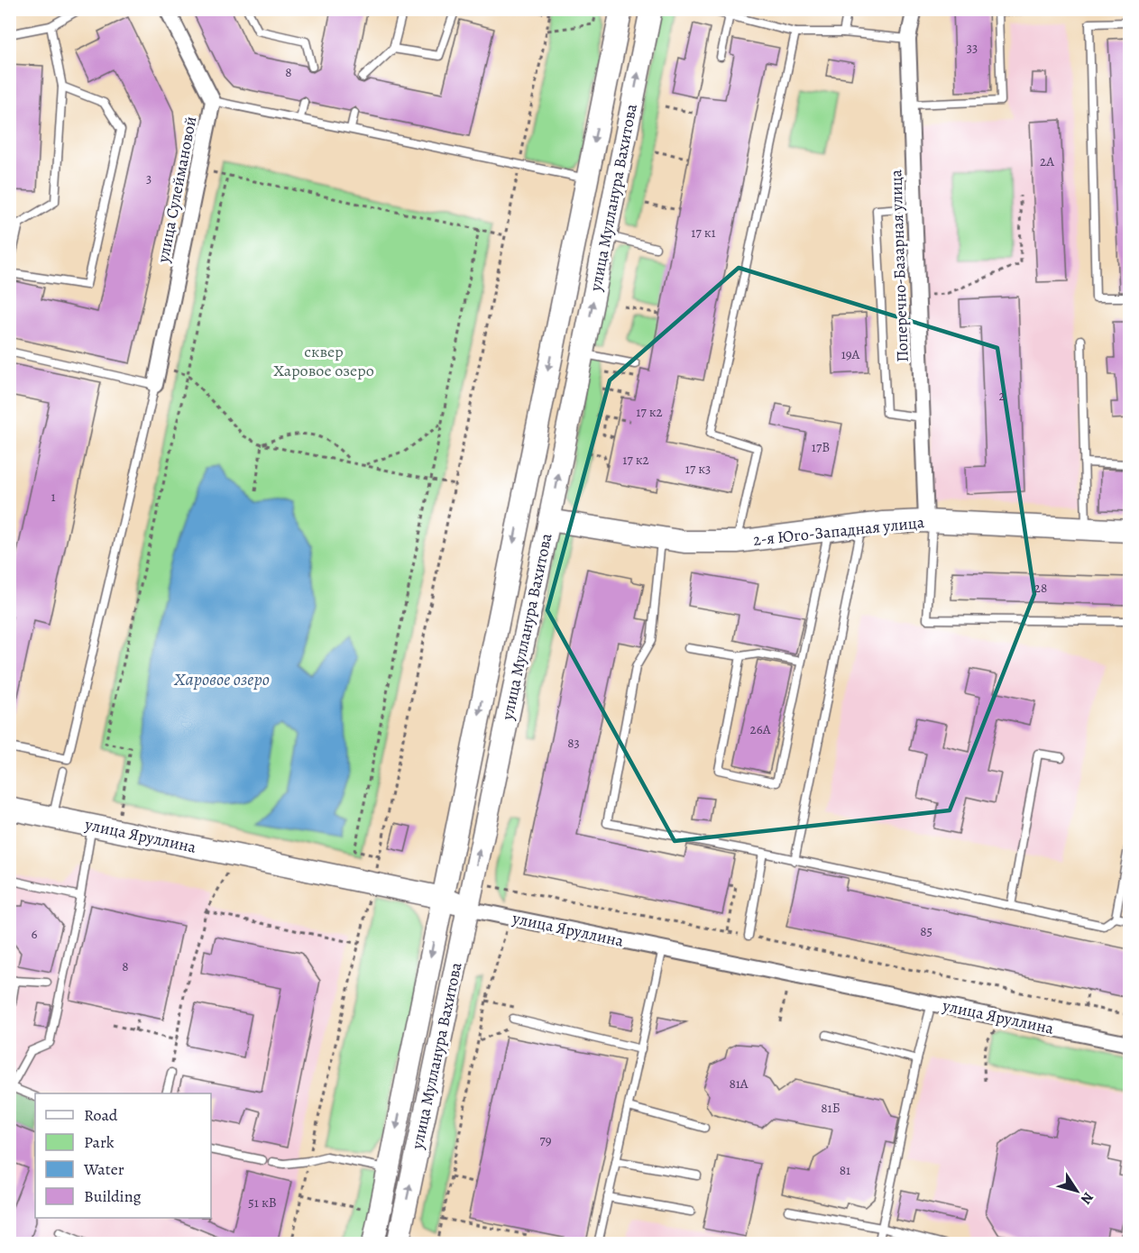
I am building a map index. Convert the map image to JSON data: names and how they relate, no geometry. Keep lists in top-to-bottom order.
{
  "streets": {
    "main road": ["улица Мулланура Вахитова", "2-я Юго-Западная улица", "улица Яруллина"],
    "street": ["улица Сулеймановой", "Поперечно-Базарная улица"]
  },
  "crossings": [
    ["улица Мулланура Вахитова", "2-я Юго-Западная улица"],
    ["улица Мулланура Вахитова", "улица Яруллина"],
    ["Поперечно-Базарная улица", "2-я Юго-Западная улица"]
  ],
  "water": ["Харовое озеро"],
  "parks": ["сквер Харовое озеро"],
  "house_numbers": [
    "33",
    "8",
    "2А",
    "3",
    "17 к1",
    "19А",
    "2",
    "17 к2",
    "17В",
    "17 к2",
    "17 к3",
    "1",
    "28",
    "26А",
    "83",
    "85",
    "6",
    "8",
    "81А",
    "81Б",
    "79",
    "81",
    "51 кВ"
  ],
  "legend": [
    "Road",
    "Park",
    "Water",
    "Building"
  ],
  "north": "bottom right"
}
